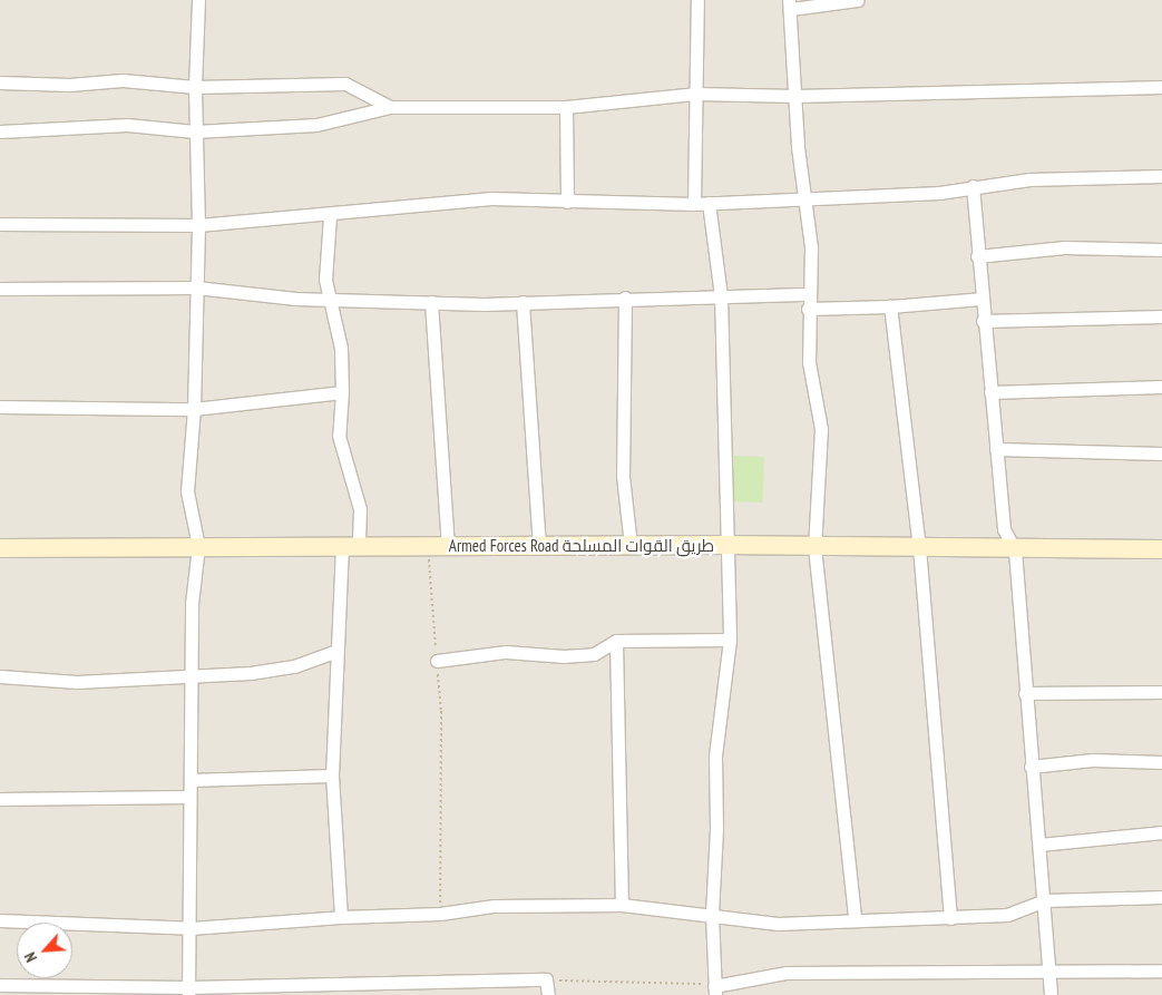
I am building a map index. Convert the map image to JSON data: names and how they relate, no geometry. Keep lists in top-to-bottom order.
{
  "streets": {
    "street": ["Armed Forces Road طريق القوات المسلحة"]
  },
  "north": "bottom left"
}
